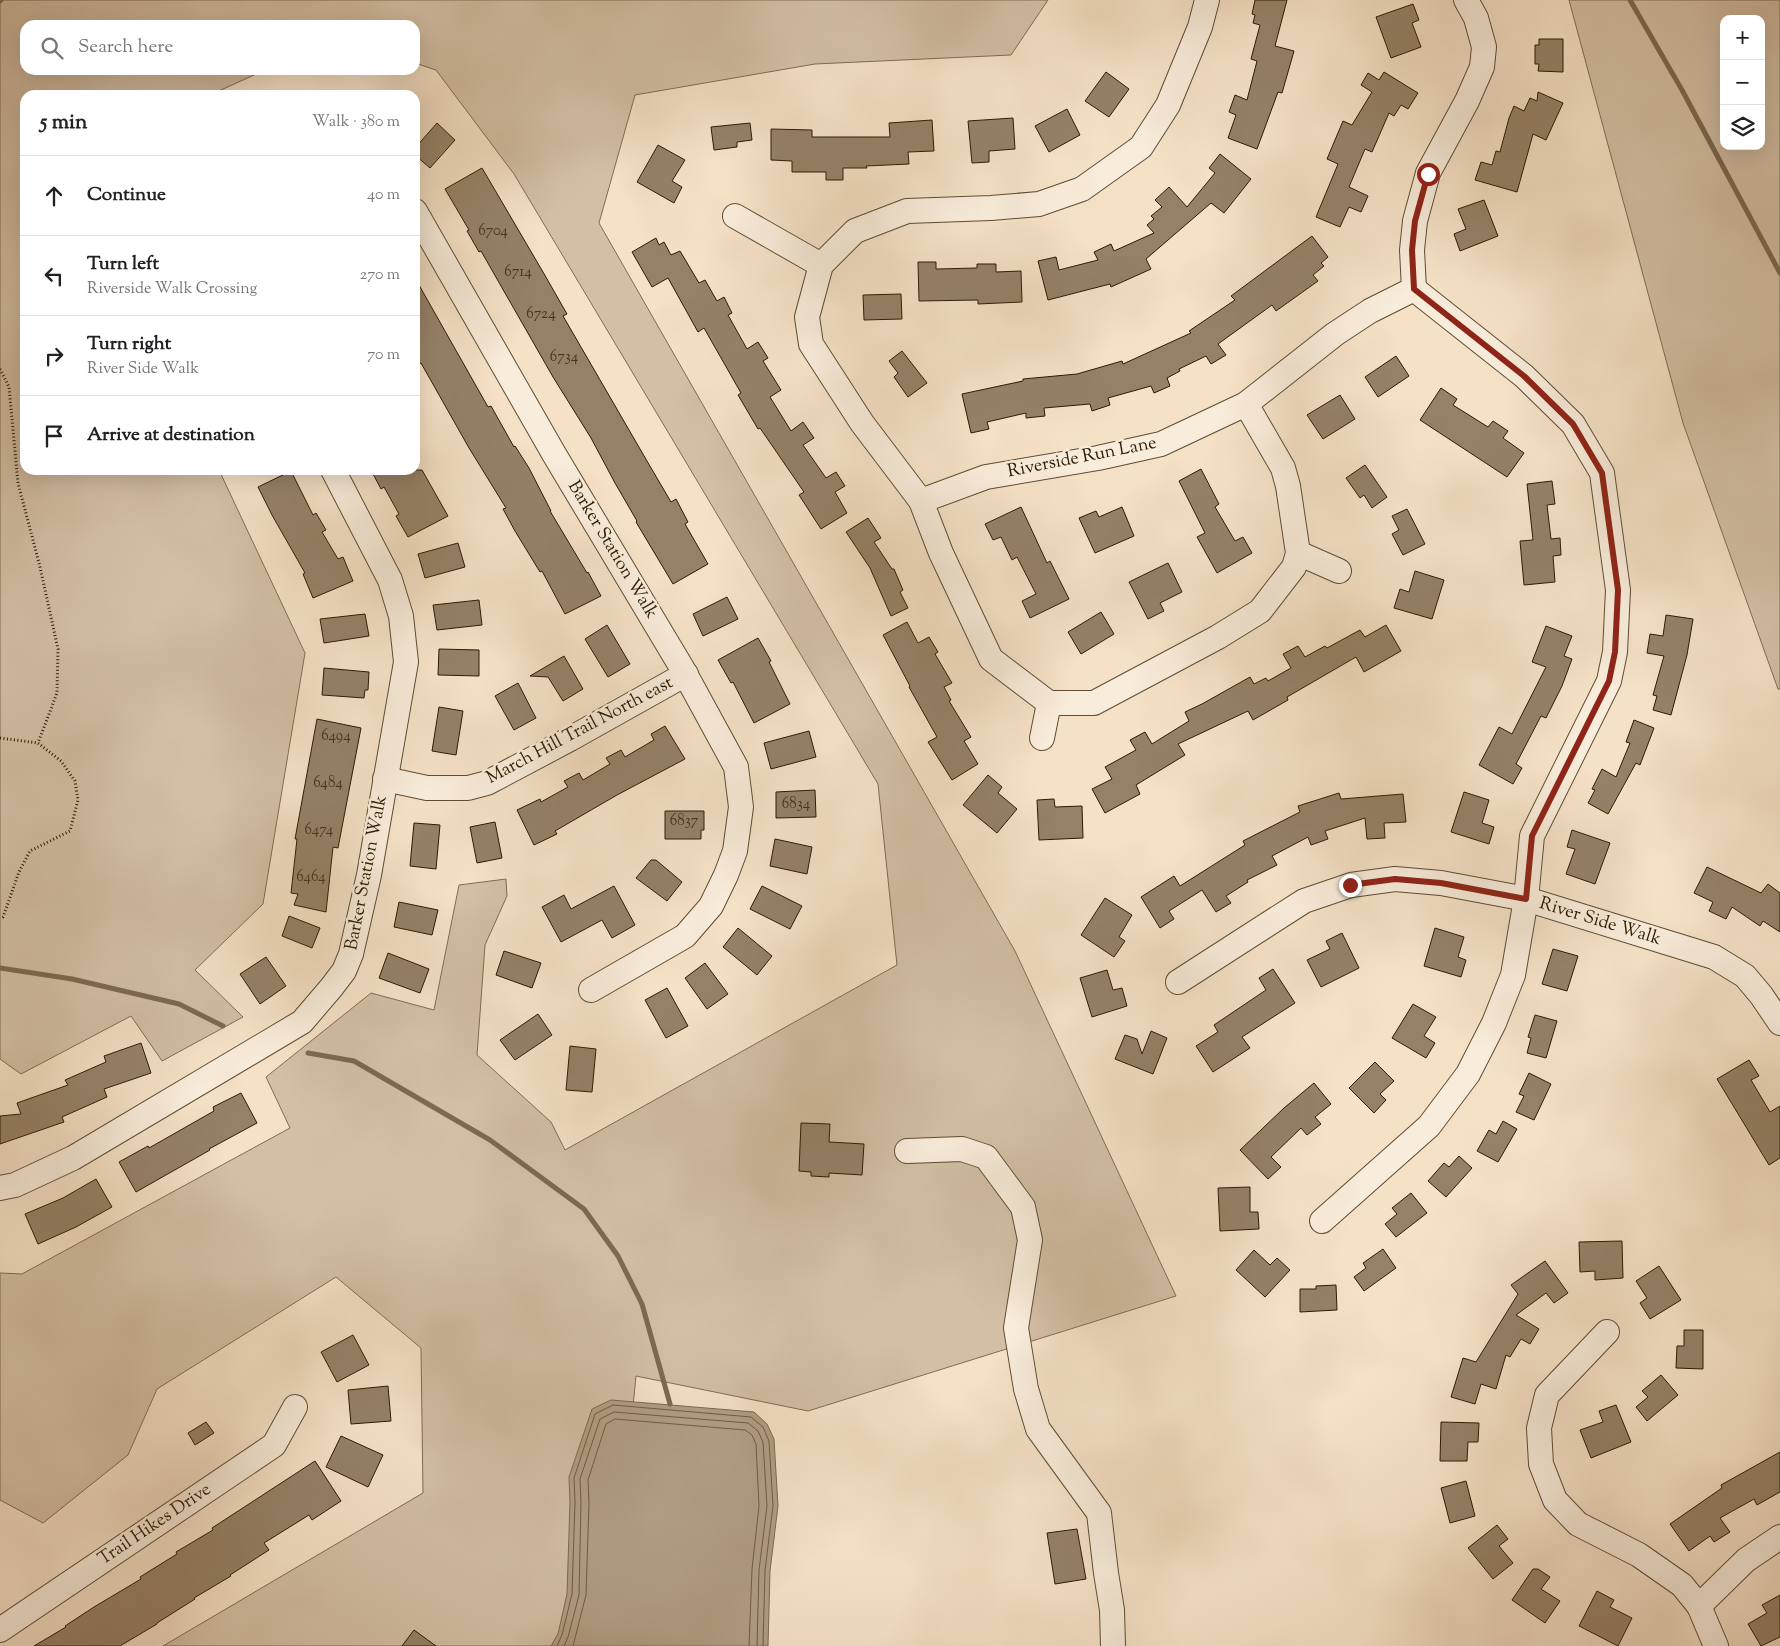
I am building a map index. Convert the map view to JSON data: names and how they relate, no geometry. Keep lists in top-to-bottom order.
{
  "streets": {
    "street": [
      "Riverside Run Lane",
      "Barker Station Walk",
      "March Hill Trail North east",
      "River Side Walk",
      "Trail Hikes Drive"
    ]
  },
  "crossings": [
    ["Barker Station Walk", "March Hill Trail North east"]
  ],
  "house_numbers": [
    "6704",
    "6714",
    "6724",
    "6734",
    "6494",
    "6484",
    "6834",
    "6837",
    "6474",
    "6464"
  ],
  "page": {
    "map_buttons": ["+", "−"],
    "search": "Search here",
    "heading": ["5 min", "Walk · 380 m"],
    "list": [
      ["Continue", "40 m"],
      ["Turn left", "Riverside Walk Crossing", "270 m"],
      ["Turn right", "River Side Walk", "70 m"],
      "Arrive at destination"
    ]
  }
}
